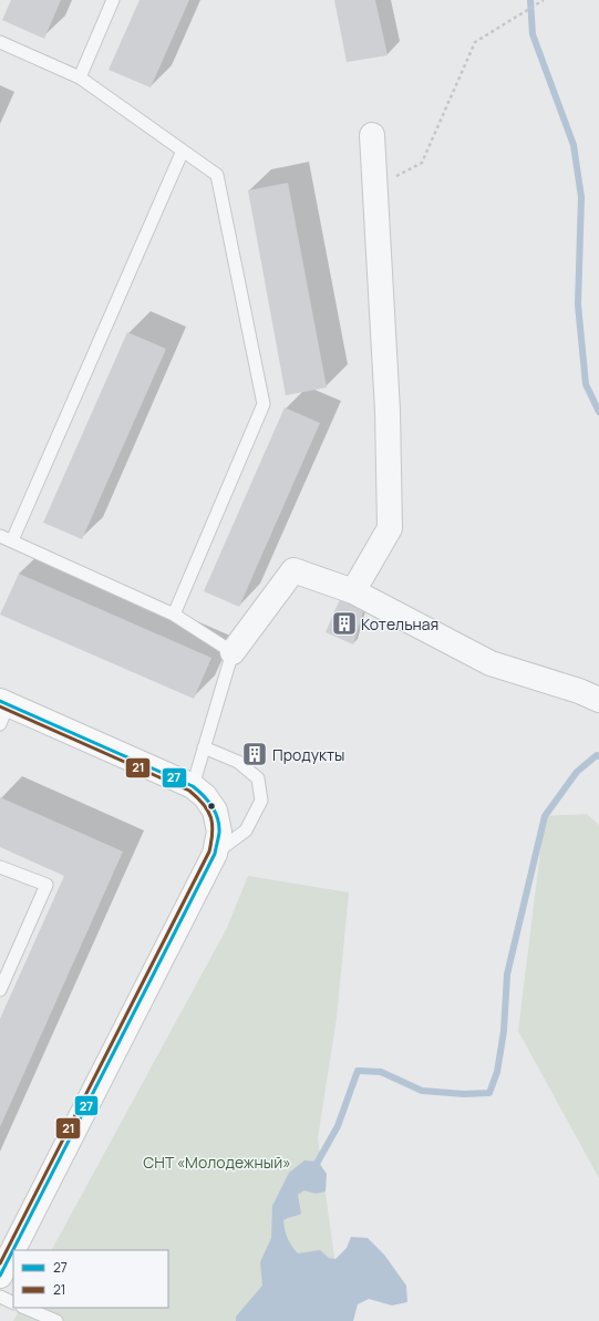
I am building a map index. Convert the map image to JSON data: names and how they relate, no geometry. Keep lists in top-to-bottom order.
{
  "parks": ["СНТ «Молодежный»"],
  "places": {
    "building": ["Котельная", "Продукты"]
  },
  "lines": ["transit line 27", "transit line 21"],
  "legend": ["27", "21"]
}
